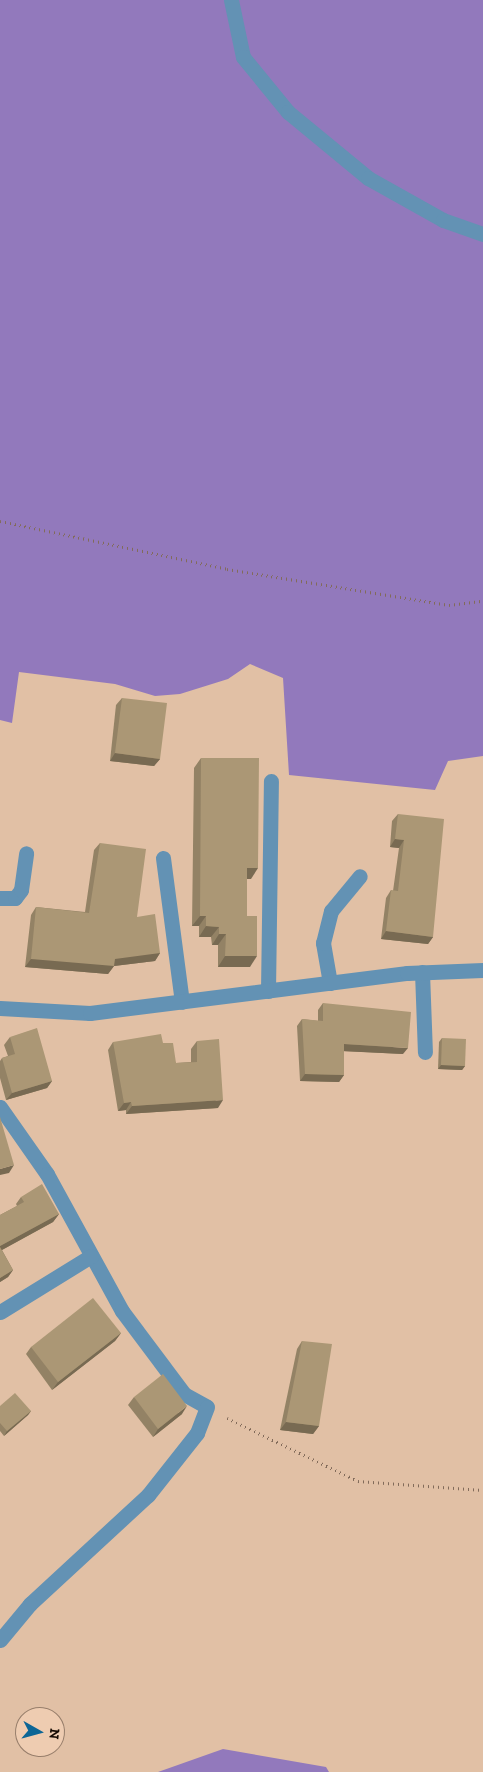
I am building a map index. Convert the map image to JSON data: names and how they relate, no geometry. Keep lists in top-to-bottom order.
{
  "north": "right"
}
